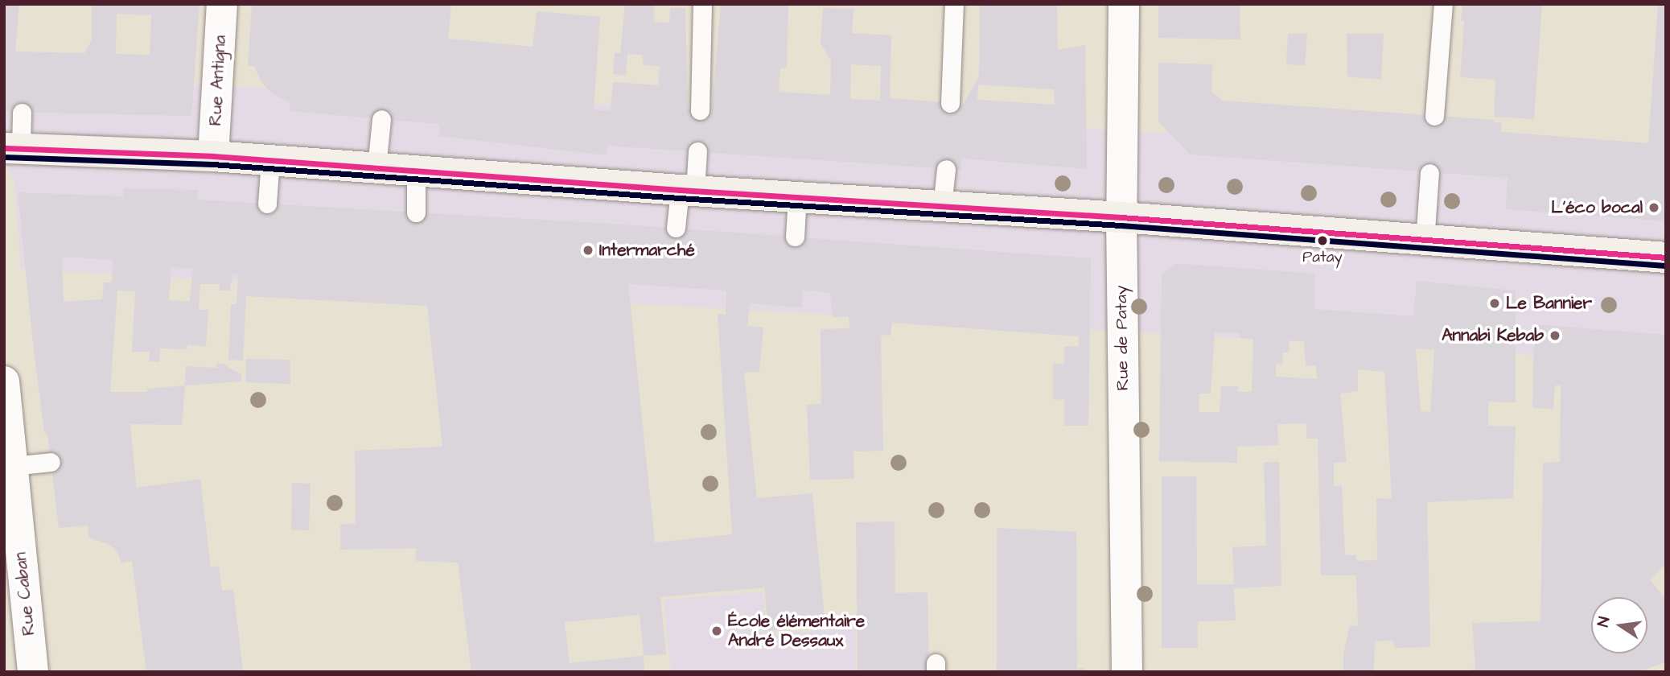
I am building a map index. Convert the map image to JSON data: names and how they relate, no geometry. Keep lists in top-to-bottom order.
{
  "streets": {
    "street": ["Rue Antigna", "Rue de Patay", "Rue Caban"]
  },
  "places": [
    "L'éco bocal",
    "Patay",
    "Intermarché",
    "Le Bannier",
    "Annabi Kebab",
    "École élémentaire André Dessaux"
  ],
  "lines": ["transit line N"],
  "north": "left"
}
